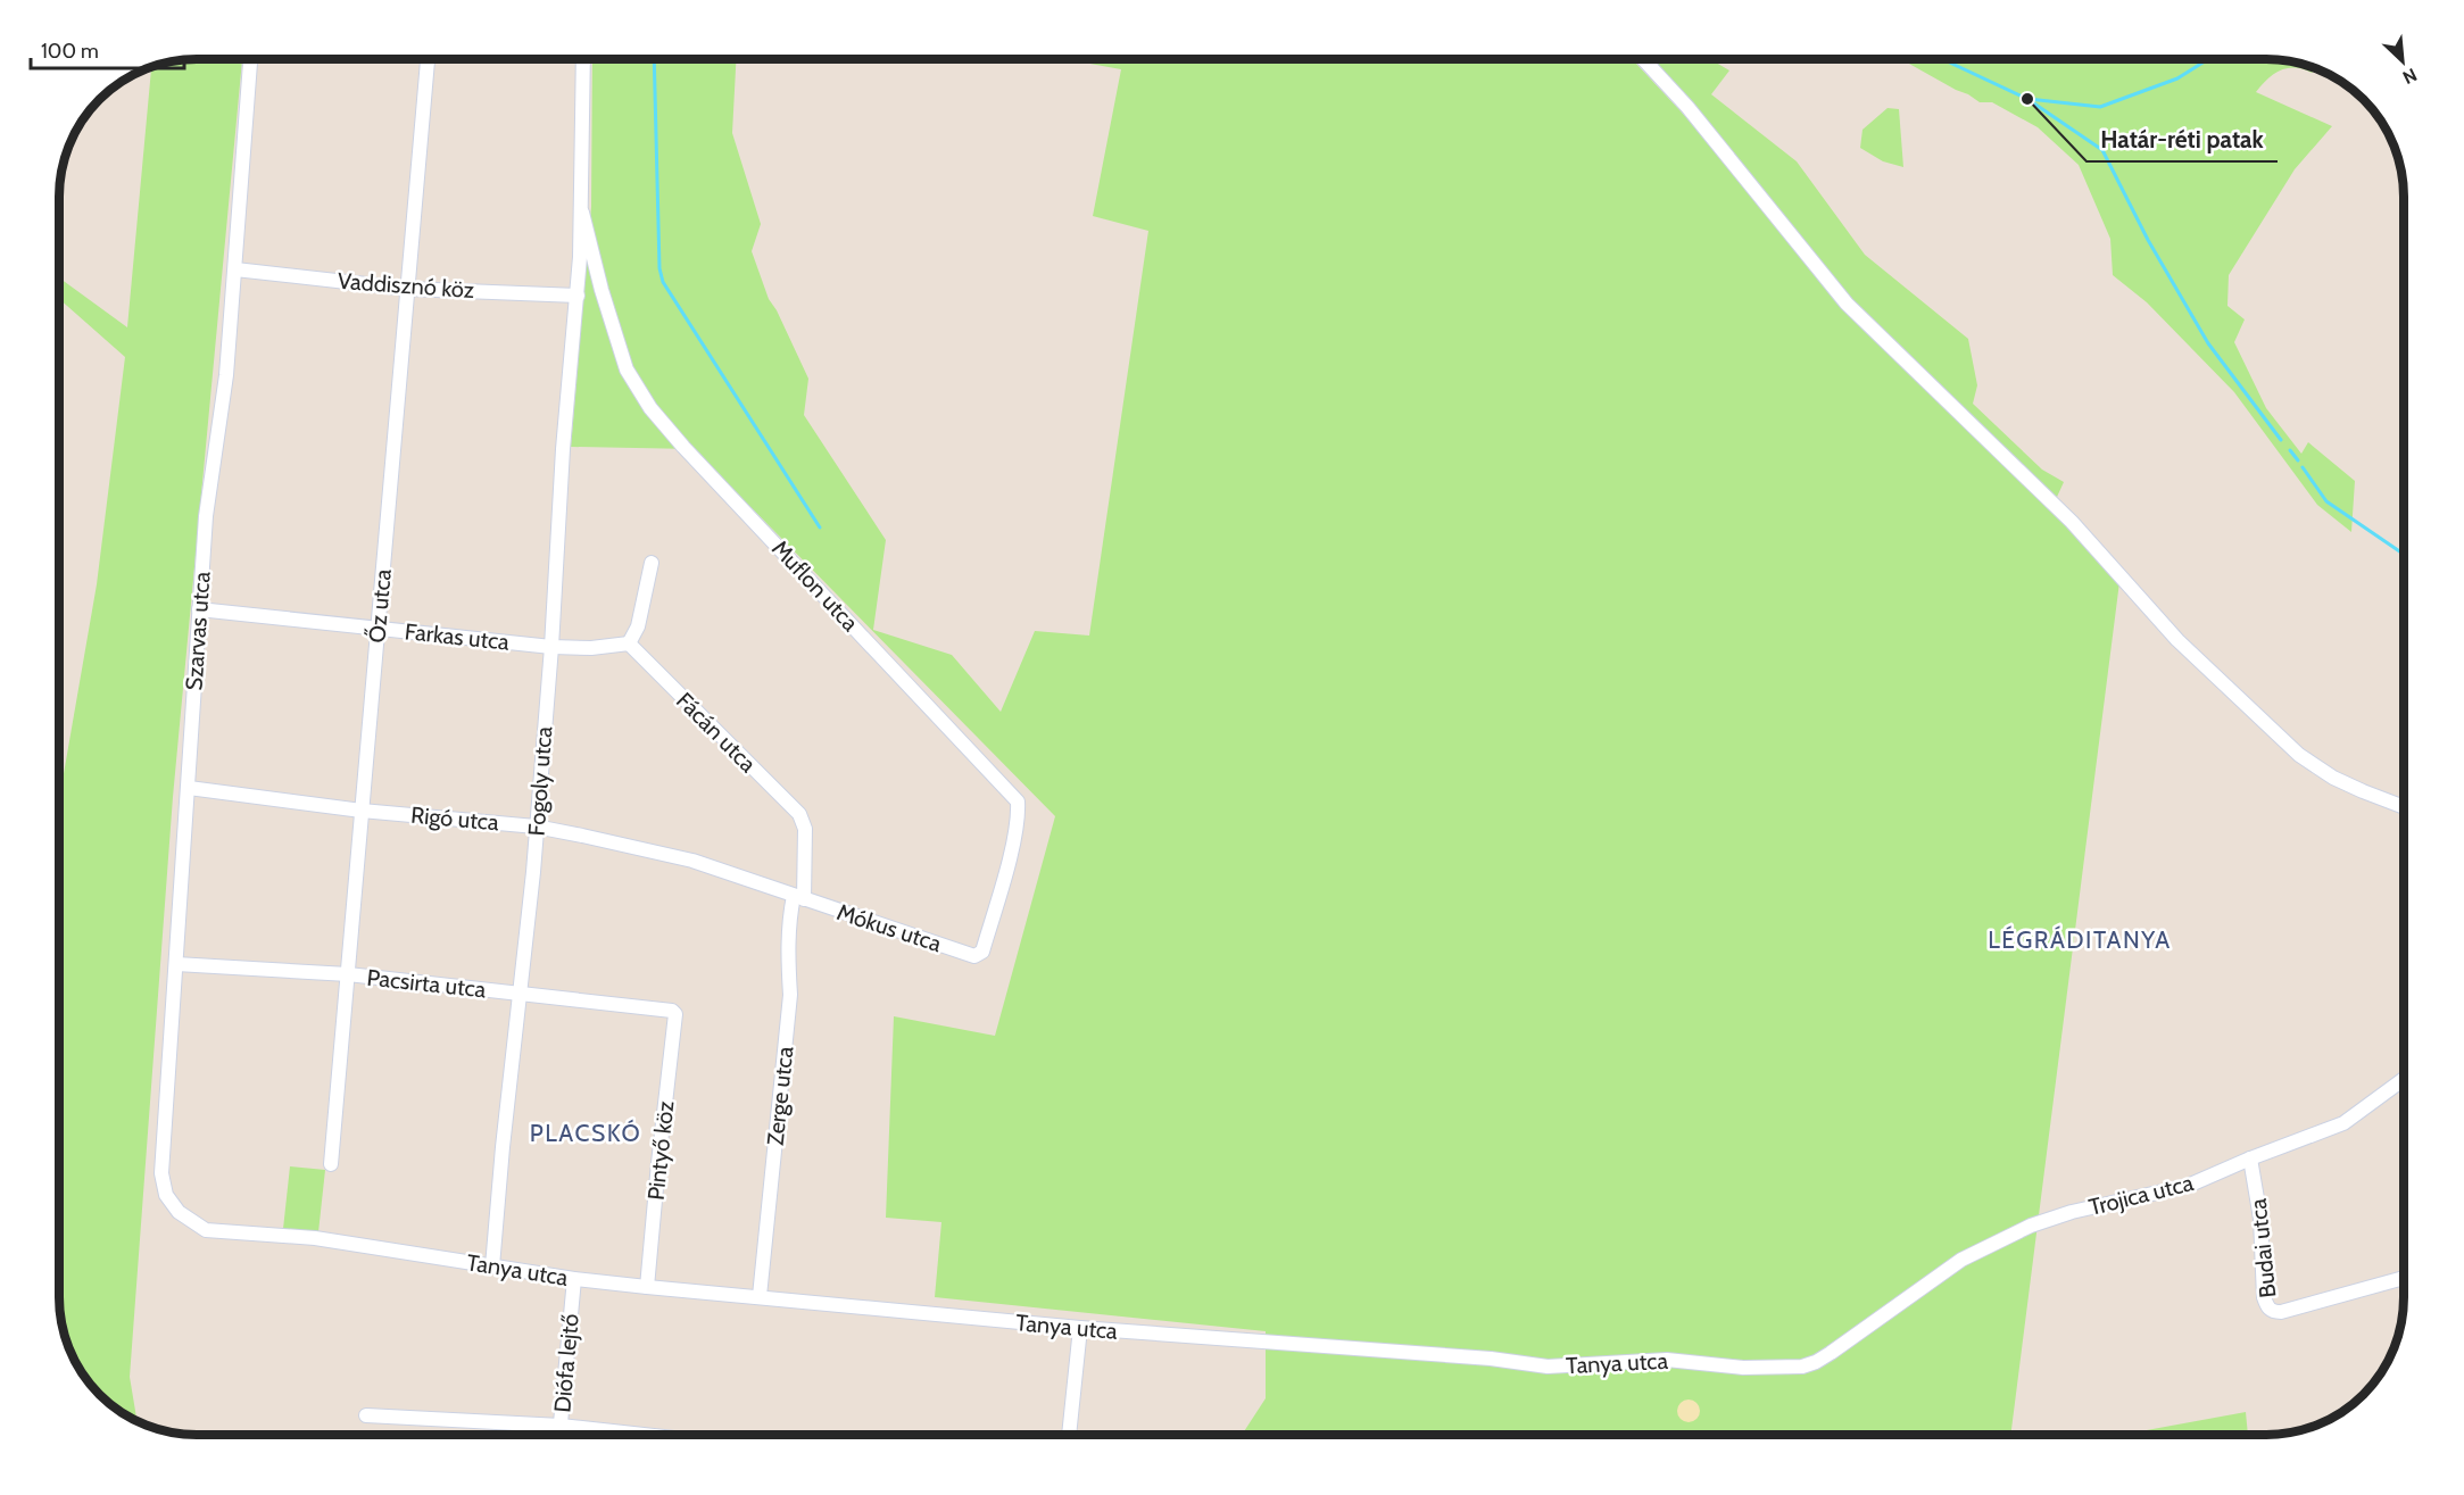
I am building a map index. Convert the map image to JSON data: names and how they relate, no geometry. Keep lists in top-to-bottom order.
{
  "streets": {
    "street": [
      "Vaddisznó köz",
      "Muflon utca",
      "Őz utca",
      "Szarvas utca",
      "Farkas utca",
      "Fácán utca",
      "Fogoly utca",
      "Rigó utca",
      "Mókus utca",
      "Pacsirta utca",
      "Zerge utca",
      "Pintyő köz",
      "Trojica utca",
      "Budai utca",
      "Tanya utca",
      "Diófa lejtő"
    ]
  },
  "crossings": [
    ["Vaddisznó köz", "Muflon utca"],
    ["Vaddisznó köz", "Őz utca"],
    ["Vaddisznó köz", "Szarvas utca"],
    ["Vaddisznó köz", "Fogoly utca"],
    ["Muflon utca", "Fogoly utca"],
    ["Muflon utca", "Mókus utca"],
    ["Őz utca", "Farkas utca"],
    ["Őz utca", "Rigó utca"],
    ["Őz utca", "Pacsirta utca"],
    ["Szarvas utca", "Farkas utca"],
    ["Szarvas utca", "Rigó utca"],
    ["Szarvas utca", "Pacsirta utca"],
    ["Szarvas utca", "Tanya utca"],
    ["Farkas utca", "Fogoly utca"],
    ["Fácán utca", "Rigó utca"],
    ["Fácán utca", "Mókus utca"],
    ["Fácán utca", "Zerge utca"],
    ["Fogoly utca", "Rigó utca"],
    ["Fogoly utca", "Pacsirta utca"],
    ["Fogoly utca", "Tanya utca"],
    ["Rigó utca", "Mókus utca"],
    ["Rigó utca", "Zerge utca"],
    ["Mókus utca", "Zerge utca"],
    ["Pacsirta utca", "Pintyő köz"],
    ["Zerge utca", "Tanya utca"],
    ["Pintyő köz", "Tanya utca"],
    ["Trojica utca", "Budai utca"],
    ["Trojica utca", "Tanya utca"],
    ["Tanya utca", "Diófa lejtő"]
  ],
  "districts": ["LÉGRÁDITANYA", "PLACSKÓ"],
  "places": ["Határ-réti patak"],
  "scale_bar": "100 m",
  "north": "bottom right"
}
